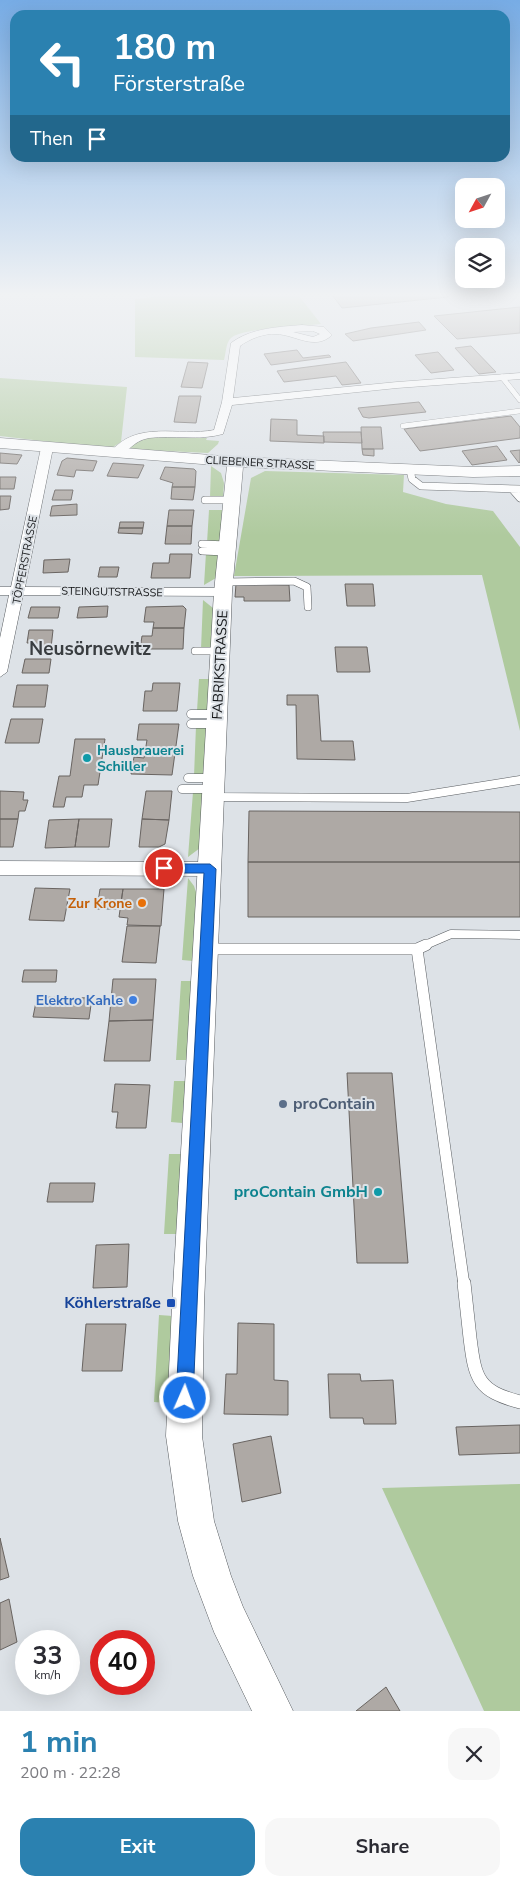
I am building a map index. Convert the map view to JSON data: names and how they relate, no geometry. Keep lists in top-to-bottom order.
{
  "streets": {
    "street": [
      "CLIEBENER STRASSE",
      "TÖPFERSTRASSE",
      "STEINGUTSTRASSE",
      "FABRIKSTRASSE"
    ]
  },
  "crossings": [
    ["CLIEBENER STRASSE", "TÖPFERSTRASSE"],
    ["CLIEBENER STRASSE", "FABRIKSTRASSE"],
    ["TÖPFERSTRASSE", "STEINGUTSTRASSE"],
    ["STEINGUTSTRASSE", "FABRIKSTRASSE"]
  ],
  "districts": ["Neusörnewitz"],
  "places": {
    "other": [
      "Hausbrauerei Schiller",
      "Zur Krone",
      "Elektro Kahle",
      "proContain",
      "proContain GmbH"
    ],
    "transit": ["Köhlerstraße"]
  },
  "north": "bottom left",
  "page": {
    "turn": ["180 m", "Försterstraße"],
    "then": "Then",
    "speed": "33 km/h",
    "limit": "40",
    "heading": ["1 min", "200 m · 22:28"],
    "buttons": ["Exit", "Share"]
  }
}
